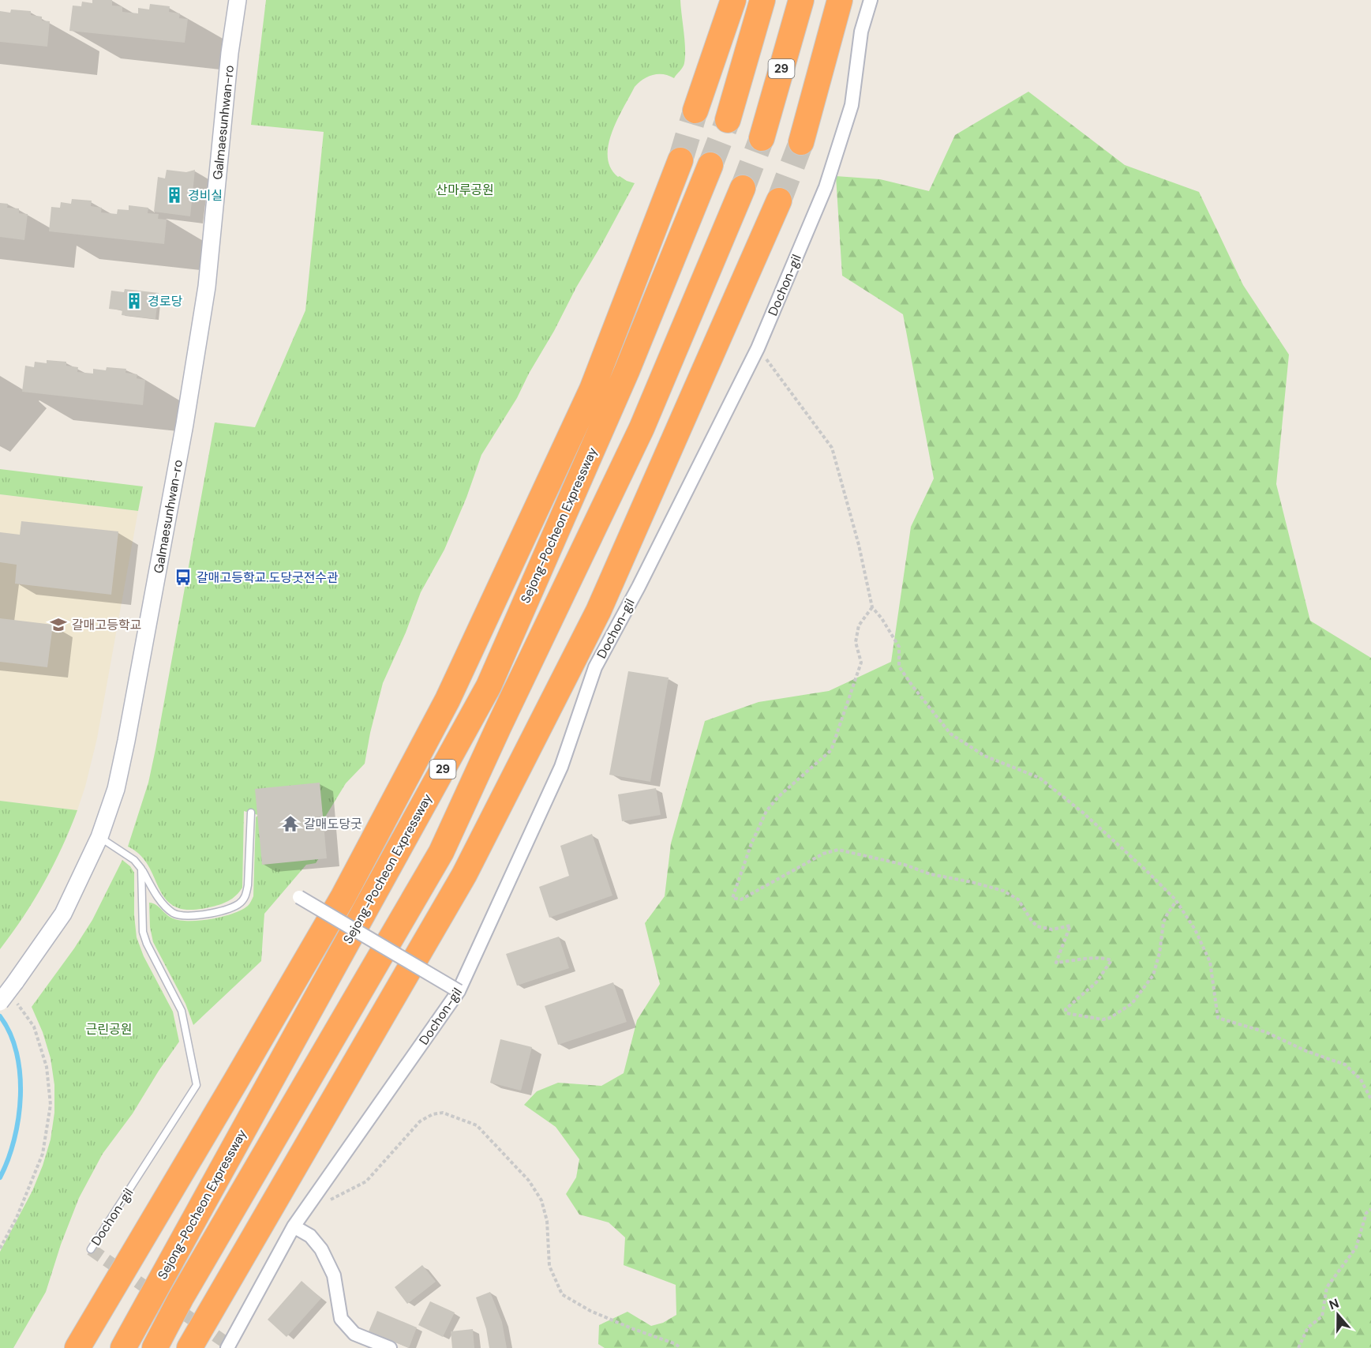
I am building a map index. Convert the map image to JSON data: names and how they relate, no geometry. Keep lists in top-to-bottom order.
{
  "streets": {
    "highway": ["29", "Sejong-Pocheon Expressway"],
    "street": ["Galmaesunhwan-ro", "Dochon-gil"]
  },
  "parks": ["산마루공원", "근린공원"],
  "places": {
    "building": ["경비실", "경로당"],
    "bus stop": ["갈매고등학교.도당굿전수관"],
    "school or university": ["갈매고등학교"],
    "temple": ["갈매도당굿"]
  },
  "north": "top"
}
